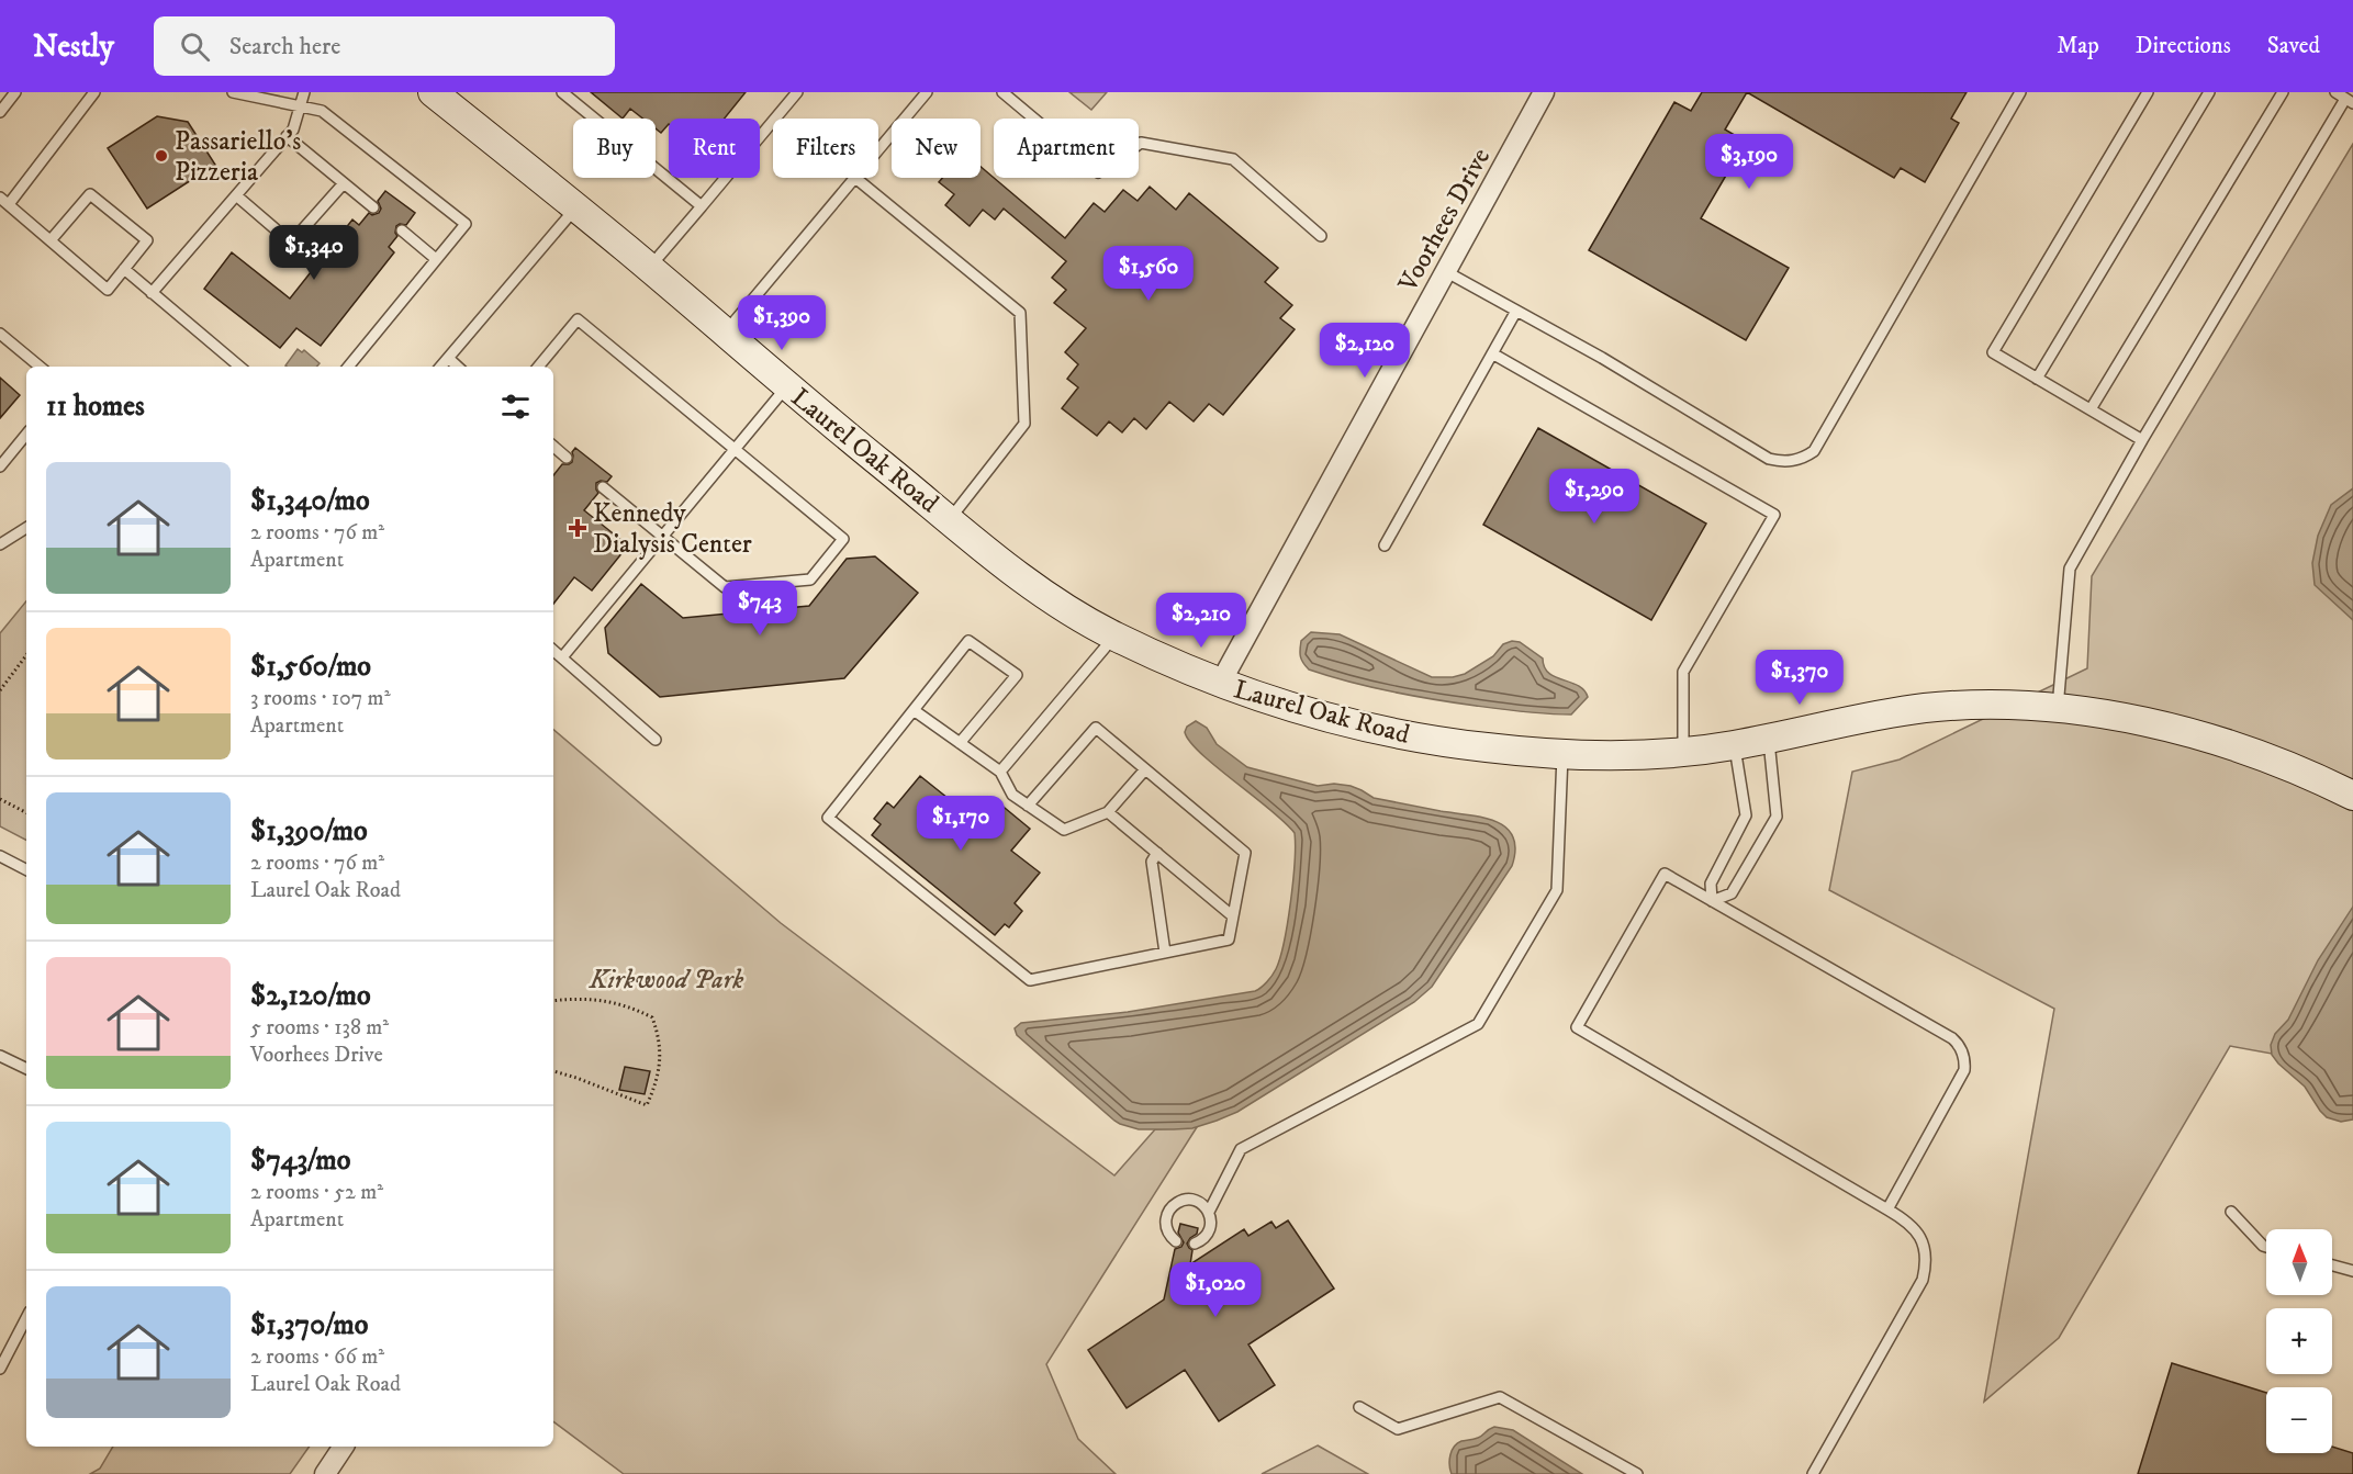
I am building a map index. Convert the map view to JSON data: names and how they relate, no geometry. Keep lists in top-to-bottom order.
{
  "streets": {
    "street": ["Voorhees Drive", "Laurel Oak Road"]
  },
  "crossings": [
    ["Voorhees Drive", "Laurel Oak Road"]
  ],
  "parks": ["Kirkwood Park"],
  "places": {
    "other": ["Passariello's Pizzeria"],
    "health": ["Kennedy Dialysis Center"]
  },
  "north": "top",
  "page": {
    "header": "Nestly",
    "search": "Search here",
    "nav": ["Map", "Directions", "Saved"],
    "chip": [
      "Buy",
      "Rent",
      "Filters",
      "New",
      "Apartment"
    ],
    "price": [
      "$3,190",
      "$1,340",
      "$1,560",
      "$1,390",
      "$2,120",
      "$1,290",
      "$743",
      "$2,210",
      "$1,370",
      "$1,170",
      "$1,020"
    ],
    "heading": "11 homes",
    "list": [
      {
        "name": "$1,340/mo",
        "note": "2 rooms · 76 m² · Apartment"
      },
      {
        "name": "$1,560/mo",
        "note": "3 rooms · 107 m² · Apartment"
      },
      {
        "name": "$1,390/mo",
        "note": "2 rooms · 76 m² · Laurel Oak Road"
      },
      {
        "name": "$2,120/mo",
        "note": "5 rooms · 138 m² · Voorhees Drive"
      },
      {
        "name": "$743/mo",
        "note": "2 rooms · 52 m² · Apartment"
      },
      {
        "name": "$1,370/mo",
        "note": "2 rooms · 66 m² · Laurel Oak Road"
      }
    ],
    "map_buttons": ["+", "−"]
  }
}
